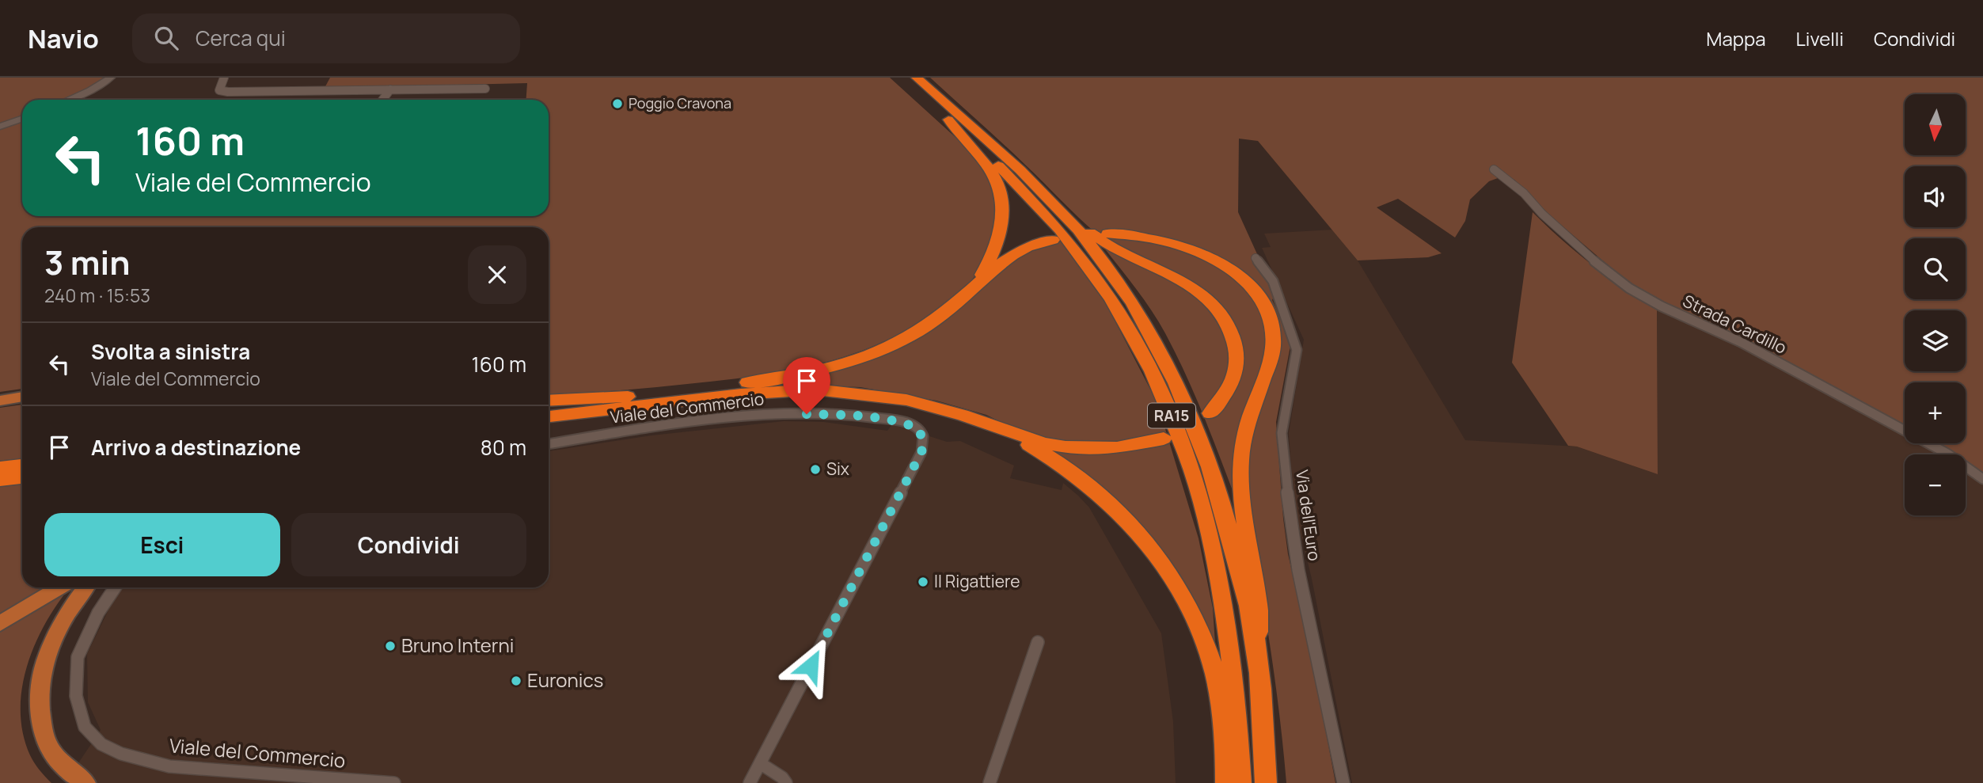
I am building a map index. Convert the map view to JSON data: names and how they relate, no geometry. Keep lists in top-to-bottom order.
{
  "streets": {
    "highway": ["RA15"],
    "street": ["Strada Cardillo", "Viale del Commercio", "Via dell'Euro"]
  },
  "places": [
    "Poggio Cravona",
    "Six",
    "Il Rigattiere",
    "Bruno Interni",
    "Euronics"
  ],
  "north": "bottom",
  "page": {
    "header": "Navio",
    "search": "Cerca qui",
    "nav": ["Mappa", "Livelli", "Condividi"],
    "map_buttons": ["+", "−"],
    "turn": ["160 m", "Viale del Commercio"],
    "heading": ["3 min", "240 m · 15:53"],
    "list": [
      {
        "name": "Svolta a sinistra",
        "note": "Viale del Commercio",
        "value": "160 m"
      },
      {
        "name": "Arrivo a destinazione",
        "value": "80 m"
      }
    ],
    "buttons": ["Esci", "Condividi"]
  }
}
